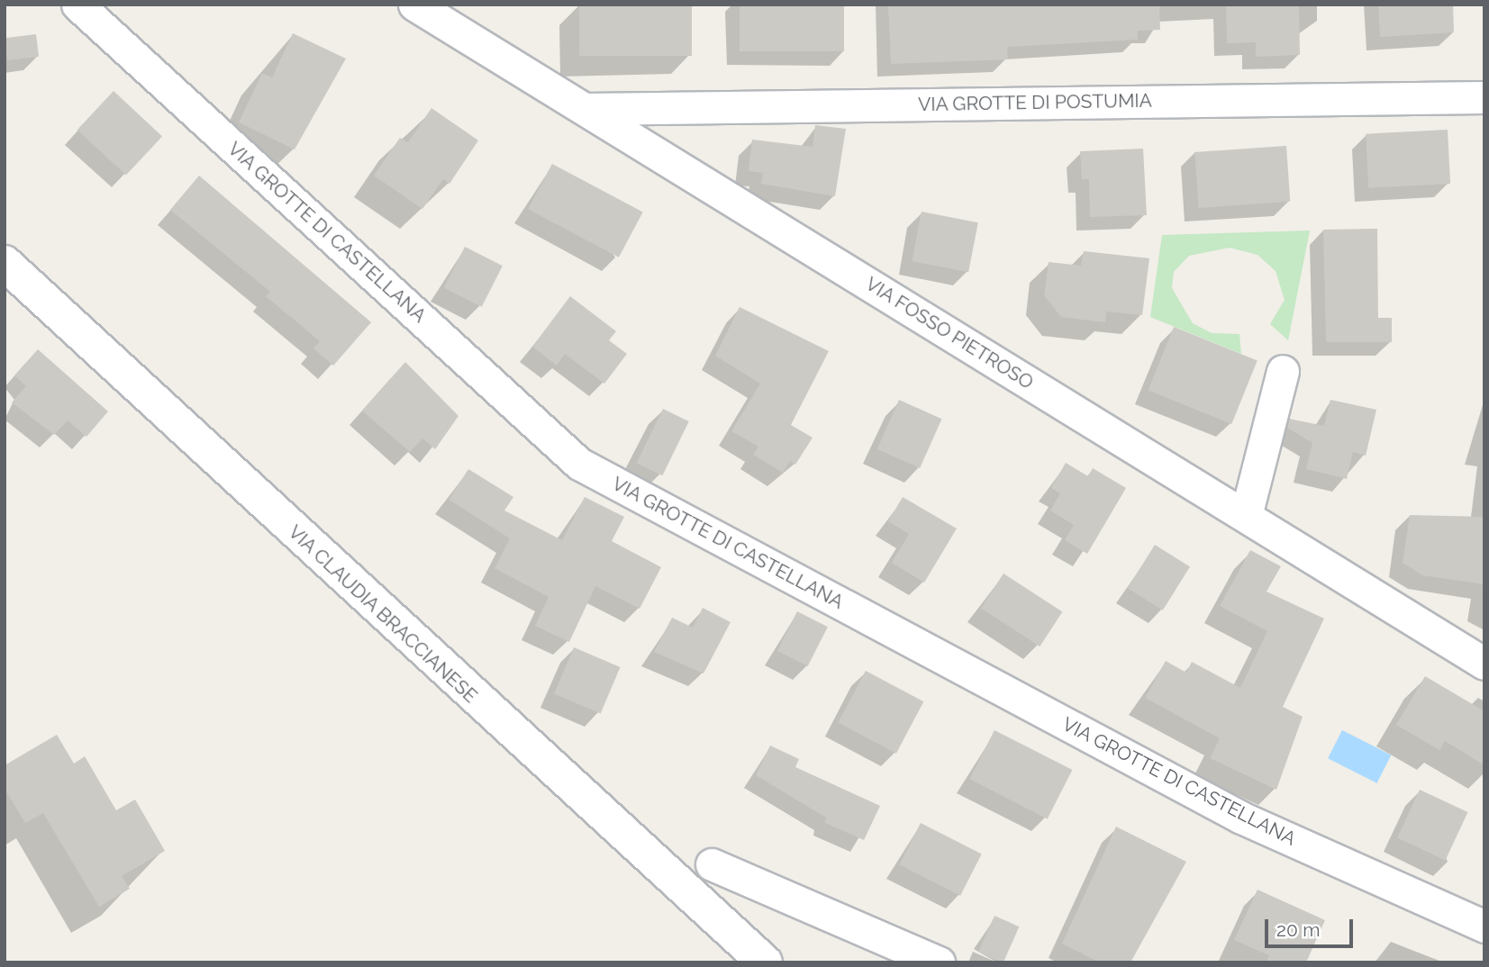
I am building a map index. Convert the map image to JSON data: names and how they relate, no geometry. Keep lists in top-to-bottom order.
{
  "streets": {
    "main road": ["VIA CLAUDIA BRACCIANESE"],
    "street": ["VIA GROTTE DI POSTUMIA", "VIA GROTTE DI CASTELLANA", "VIA FOSSO PIETROSO"]
  },
  "crossings": [
    ["VIA GROTTE DI POSTUMIA", "VIA FOSSO PIETROSO"]
  ],
  "scale_bar": "20 m"
}
